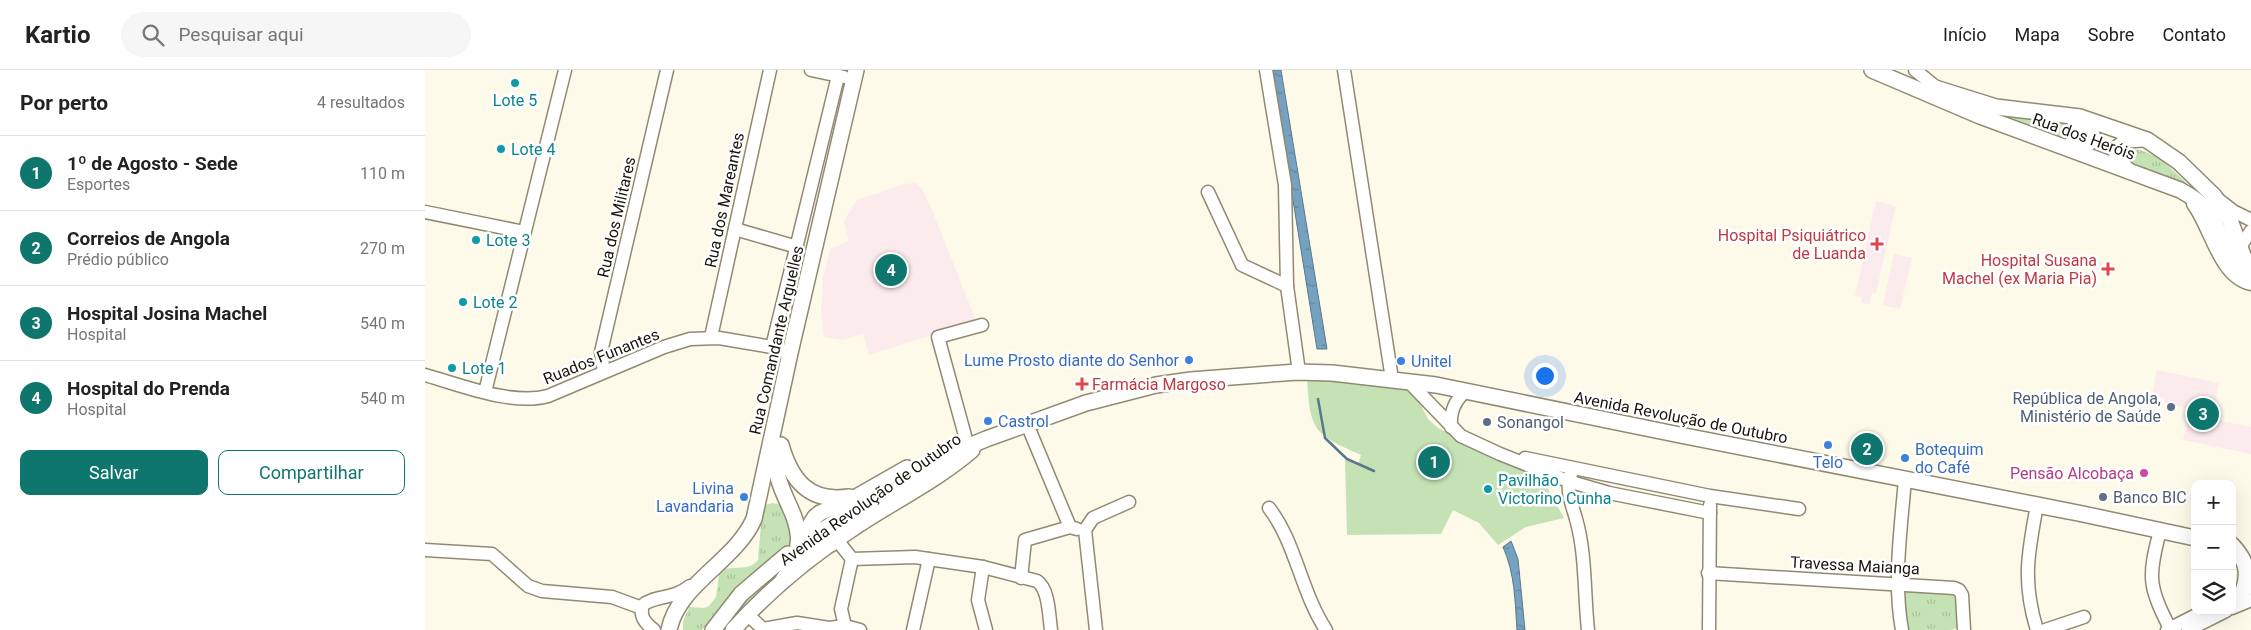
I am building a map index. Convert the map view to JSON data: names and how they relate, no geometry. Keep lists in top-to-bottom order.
{
  "streets": {
    "main road": ["Rua dos Heróis", "Rua Comandante Arguelles", "Avenida Revolução de Outubro"],
    "street": [
      "Rua dos Mareantes",
      "Rua dos Militares",
      "Ruados Funantes",
      "Travessa Maianga"
    ]
  },
  "crossings": [
    ["Rua dos Mareantes", "Ruados Funantes"],
    ["Rua dos Militares", "Ruados Funantes"],
    ["Rua Comandante Arguelles", "Ruados Funantes"],
    ["Rua Comandante Arguelles", "Avenida Revolução de Outubro"]
  ],
  "places": {
    "other": [
      "Lote 5",
      "Lote 4",
      "Lote 3",
      "Lote 2",
      "Lume Prosto diante do Senhor",
      "Unitel",
      "Lote 1",
      "República de Angola, Ministério de Saúde",
      "Castrol",
      "Sonangol",
      "Telo",
      "Botequim do Café",
      "Pensão Alcobaça",
      "Pavilhão Victorino Cunha",
      "Livina Lavandaria",
      "Banco BIC"
    ],
    "health": ["Hospital Psiquiátrico de Luanda", "Hospital Susana Machel (ex Maria Pia)", "Farmácia Margoso"]
  },
  "page": {
    "header": "Kartio",
    "search": "Pesquisar aqui",
    "nav": [
      "Início",
      "Mapa",
      "Sobre",
      "Contato"
    ],
    "heading": ["Por perto", "4 resultados"],
    "list": [
      {
        "mark": "1",
        "name": "1º de Agosto - Sede",
        "note": "Esportes",
        "value": "110 m"
      },
      {
        "mark": "2",
        "name": "Correios de Angola",
        "note": "Prédio público",
        "value": "270 m"
      },
      {
        "mark": "3",
        "name": "Hospital Josina Machel",
        "note": "Hospital",
        "value": "540 m"
      },
      {
        "mark": "4",
        "name": "Hospital do Prenda",
        "note": "Hospital",
        "value": "540 m"
      }
    ],
    "pins": [
      "4",
      "3",
      "2",
      "1"
    ],
    "buttons": ["Salvar", "Compartilhar"],
    "map_buttons": ["+", "−"]
  }
}
